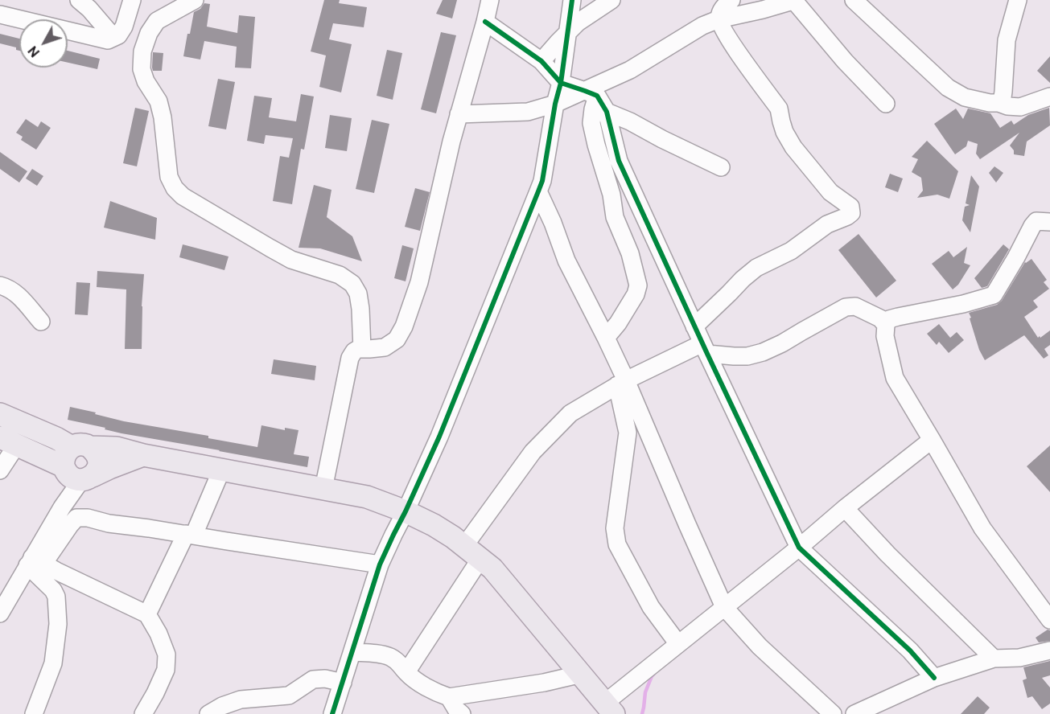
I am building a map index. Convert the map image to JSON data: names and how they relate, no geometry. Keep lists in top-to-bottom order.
{
  "north": "bottom left"
}
